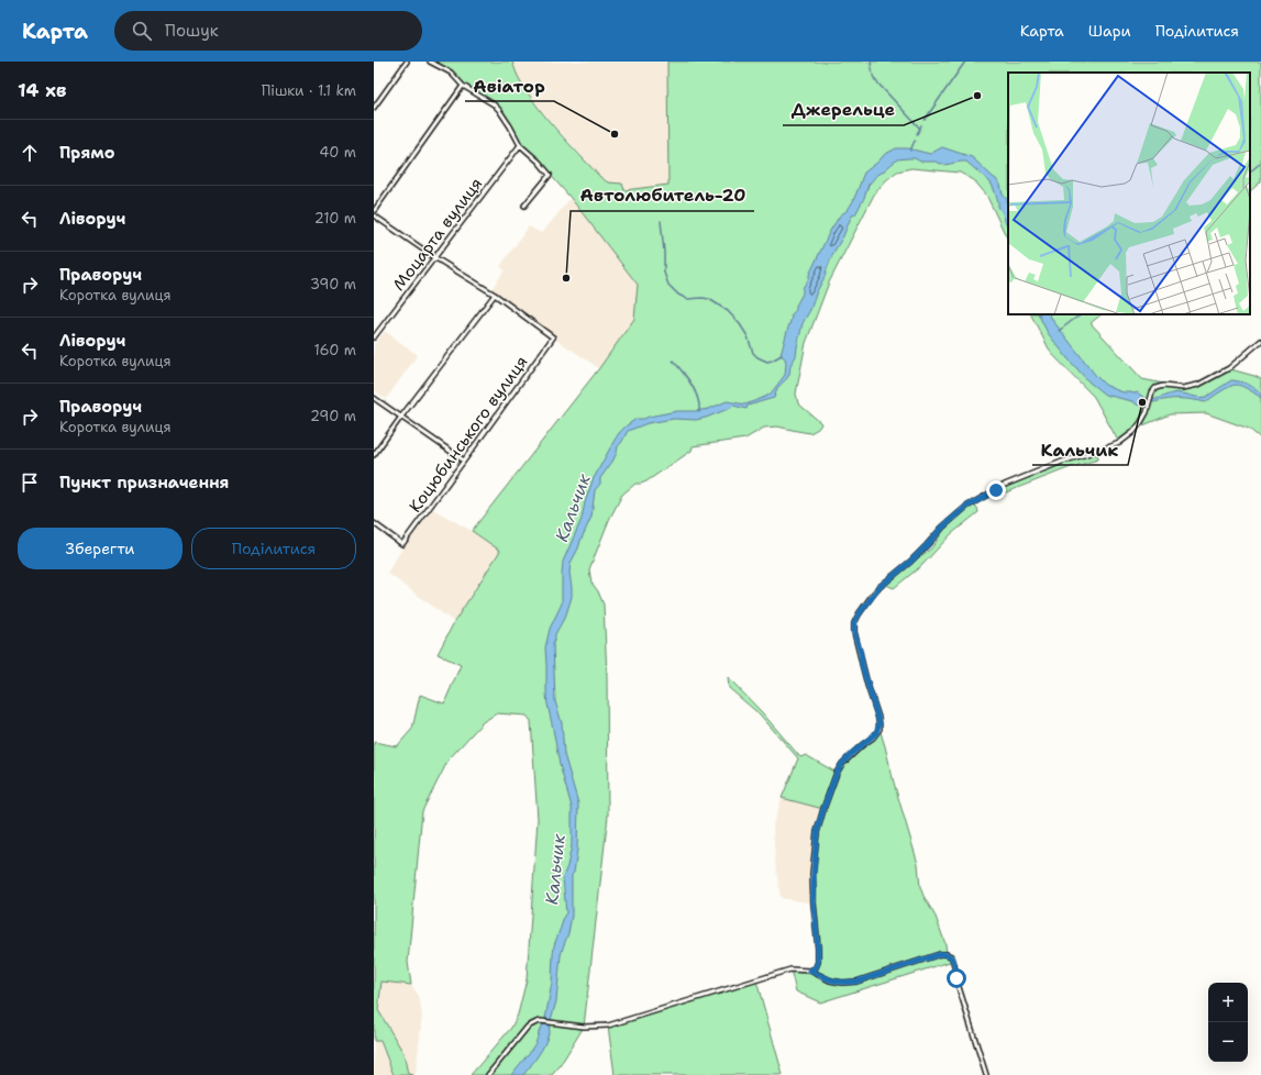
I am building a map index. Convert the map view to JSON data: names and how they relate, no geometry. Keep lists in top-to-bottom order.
{
  "streets": {
    "street": ["Моцарта вулиця", "Коцюбинського вулиця"]
  },
  "water": ["Кальчик"],
  "places": [
    "Джерельце",
    "Авіатор",
    "Автолюбитель-20",
    "Кальчик"
  ],
  "page": {
    "header": "Карта",
    "search": "Пошук",
    "nav": ["Карта", "Шари", "Поділитися"],
    "heading": ["14 хв", "Пішки · 1.1 km"],
    "list": [
      ["Прямо", "40 m"],
      ["Ліворуч", "210 m"],
      ["Праворуч", "Коротка вулиця", "390 m"],
      ["Ліворуч", "Коротка вулиця", "160 m"],
      ["Праворуч", "Коротка вулиця", "290 m"],
      "Пункт призначення"
    ],
    "buttons": ["Зберегти", "Поділитися"],
    "map_buttons": ["+", "−"]
  }
}
